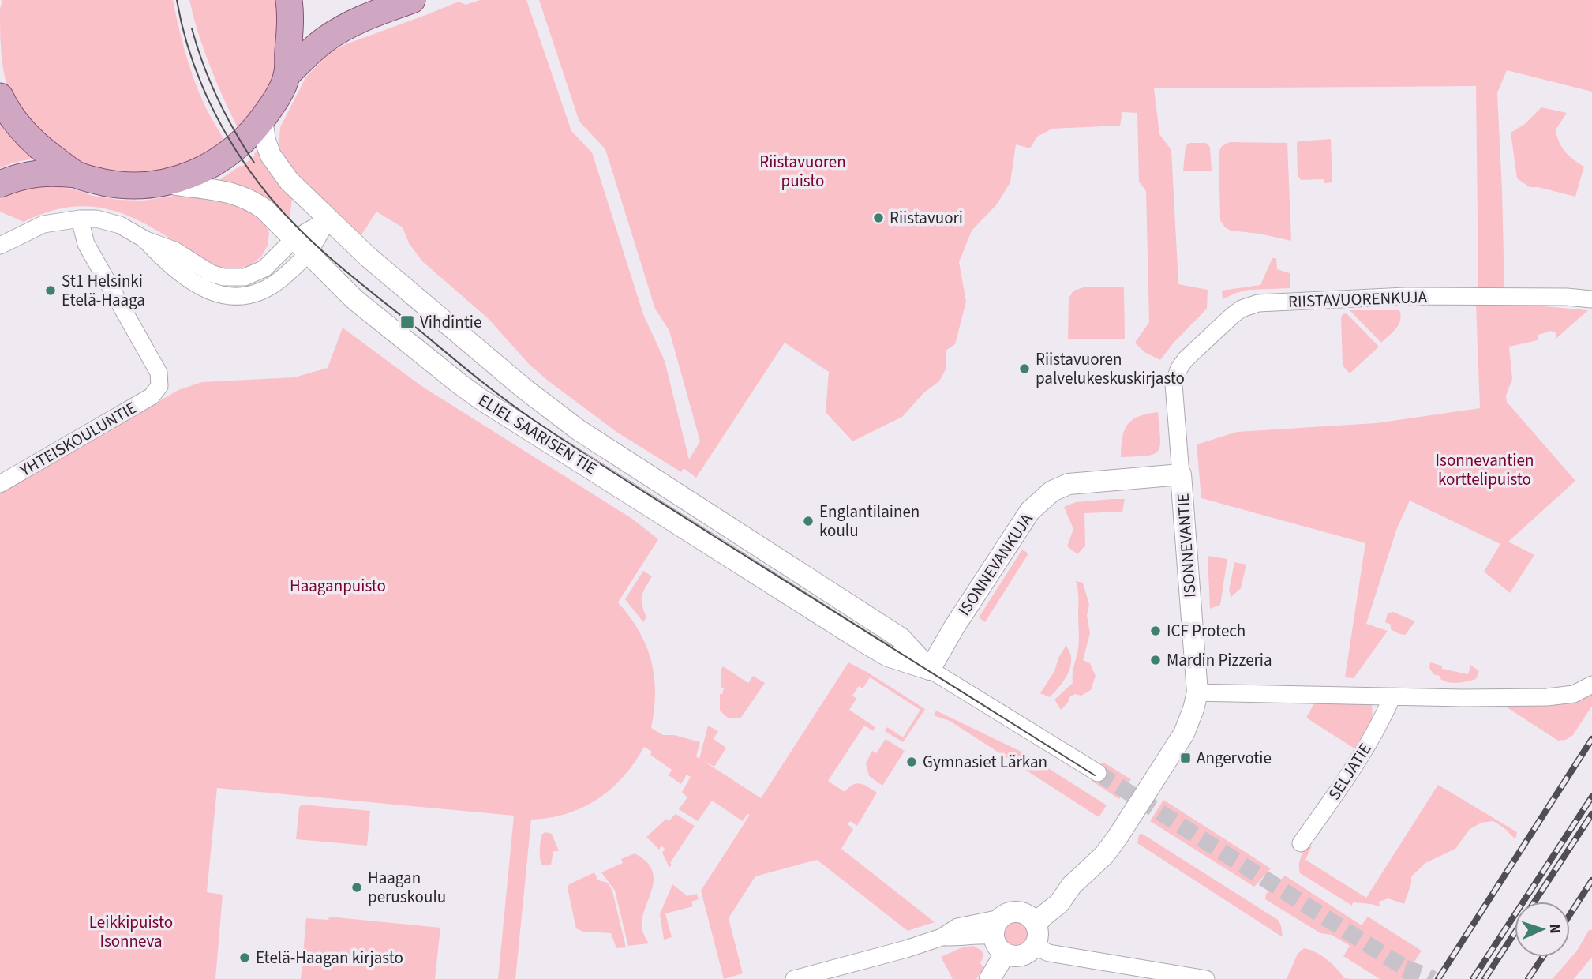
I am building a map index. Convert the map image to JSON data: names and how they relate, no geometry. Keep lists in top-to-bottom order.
{
  "streets": {
    "street": [
      "RIISTAVUORENKUJA",
      "ELIEL SAARISEN TIE",
      "YHTEISKOULUNTIE",
      "ISONNEVANTIE",
      "ISONNEVANKUJA",
      "SELJATIE"
    ]
  },
  "crossings": [
    ["RIISTAVUORENKUJA", "ISONNEVANTIE"],
    ["ELIEL SAARISEN TIE", "ISONNEVANKUJA"],
    ["ISONNEVANTIE", "ISONNEVANKUJA"]
  ],
  "parks": [
    "Riistavuoren puisto",
    "Isonnevantien korttelipuisto",
    "Haaganpuisto",
    "Leikkipuisto Isonneva"
  ],
  "places": {
    "other": [
      "Riistavuori",
      "St1 Helsinki Etelä-Haaga",
      "Riistavuoren palvelukeskuskirjasto",
      "Englantilainen koulu",
      "ICF Protech",
      "Mardin Pizzeria",
      "Gymnasiet Lärkan",
      "Haagan peruskoulu",
      "Etelä-Haagan kirjasto"
    ],
    "transit": ["Vihdintie", "Angervotie"]
  },
  "north": "right"
}
